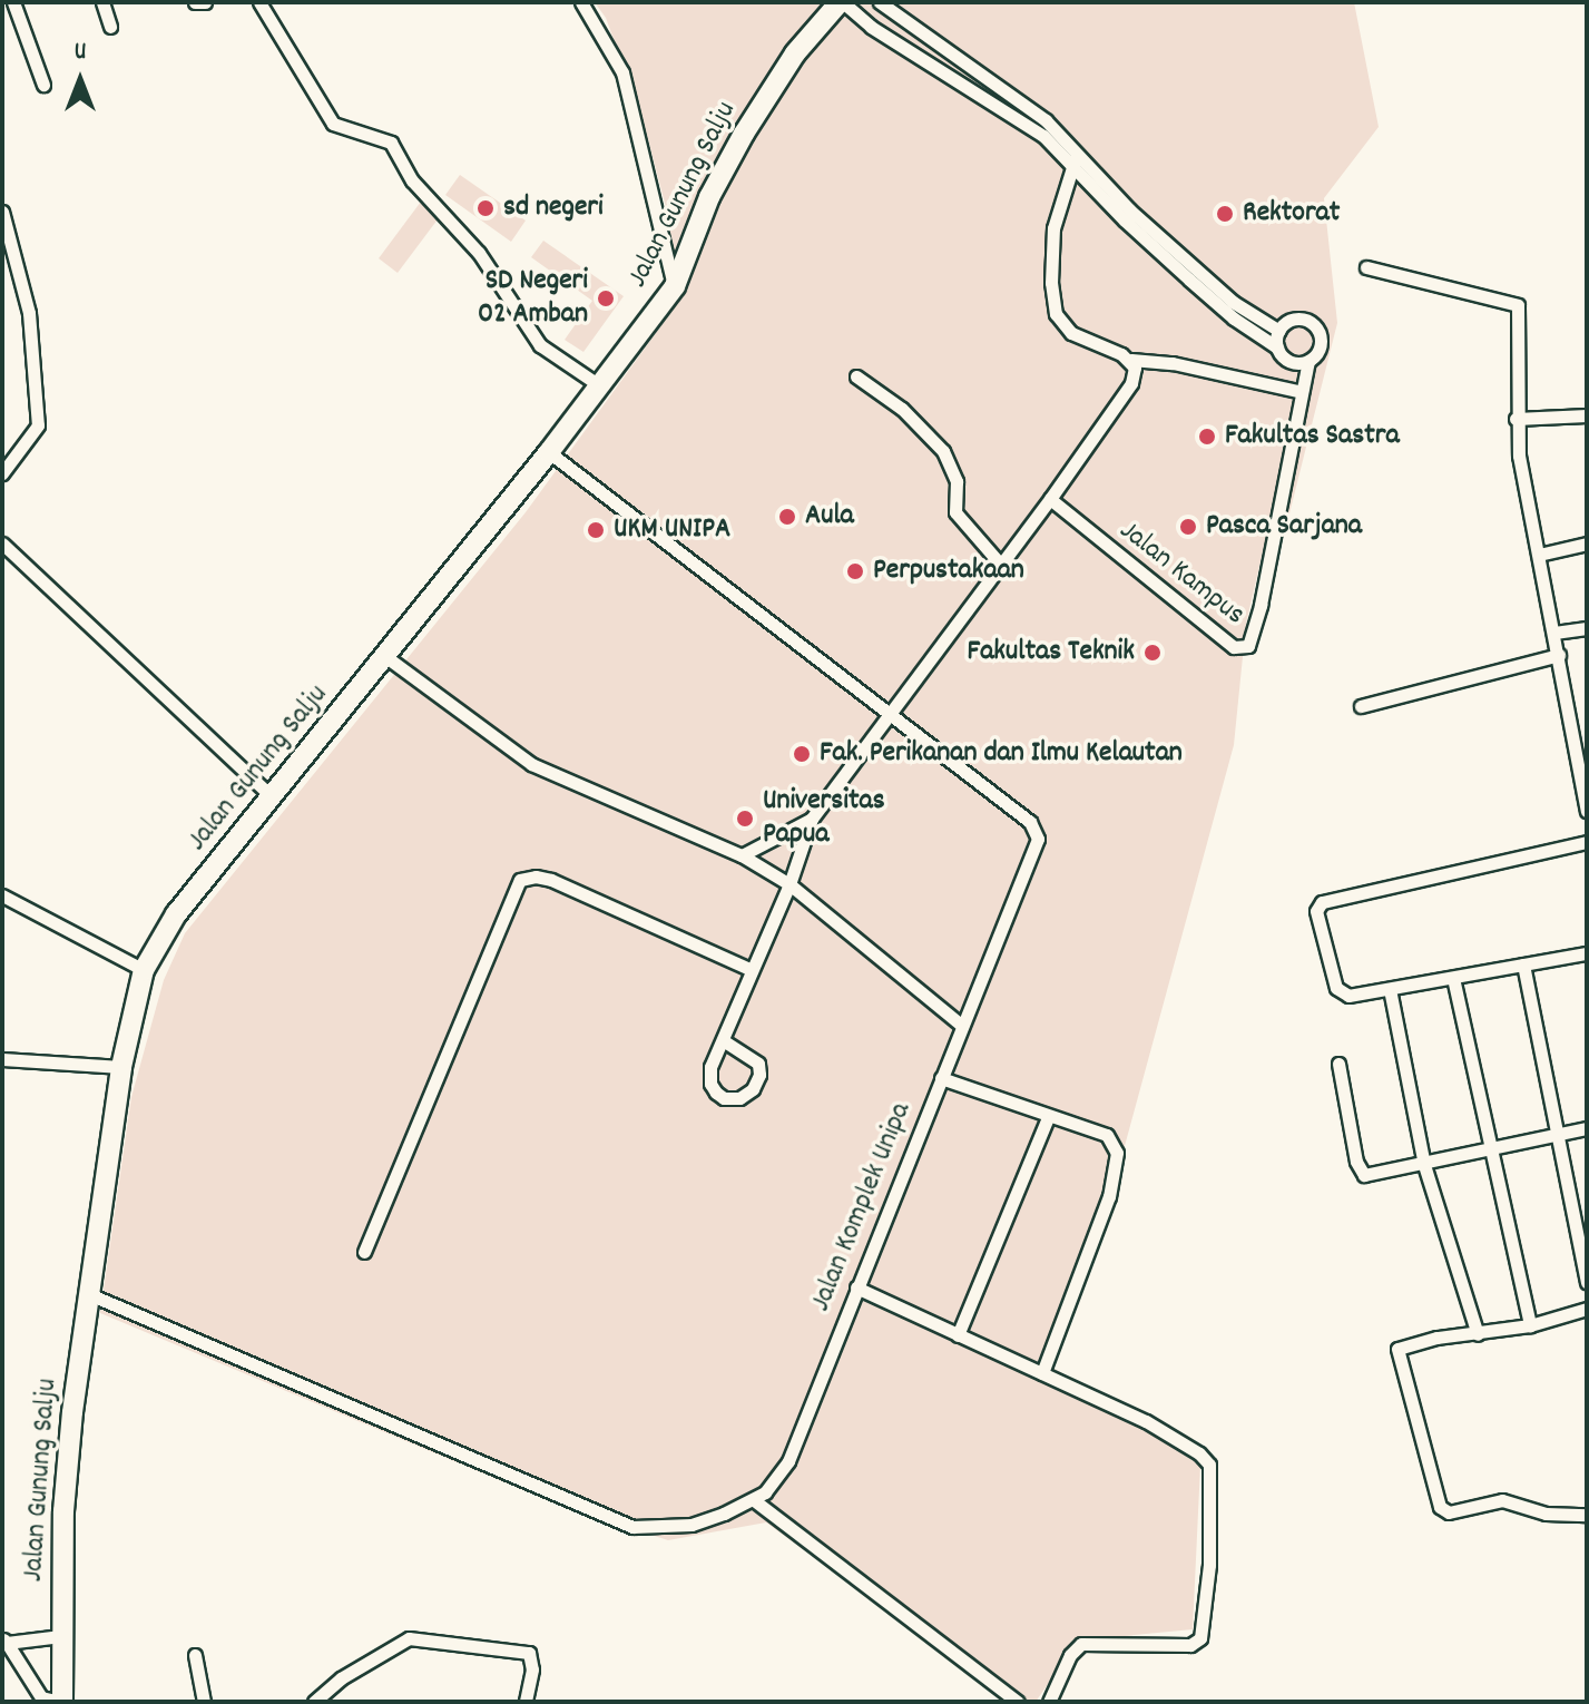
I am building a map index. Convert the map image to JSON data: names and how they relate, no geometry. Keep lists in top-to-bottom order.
{
  "streets": {
    "main road": ["Jalan Gunung Salju"],
    "street": ["Jalan Kampus", "Jalan Komplek Unipa"]
  },
  "crossings": [
    ["Jalan Gunung Salju", "Jalan Komplek Unipa"]
  ],
  "places": [
    "sd negeri",
    "Rektorat",
    "SD Negeri 02 Amban",
    "Fakultas Sastra",
    "Aula",
    "Pasca Sarjana",
    "UKM UNIPA",
    "Perpustakaan",
    "Fakultas Teknik",
    "Fak. Perikanan dan Ilmu Kelautan",
    "Universitas Papua"
  ],
  "north": "top"
}
